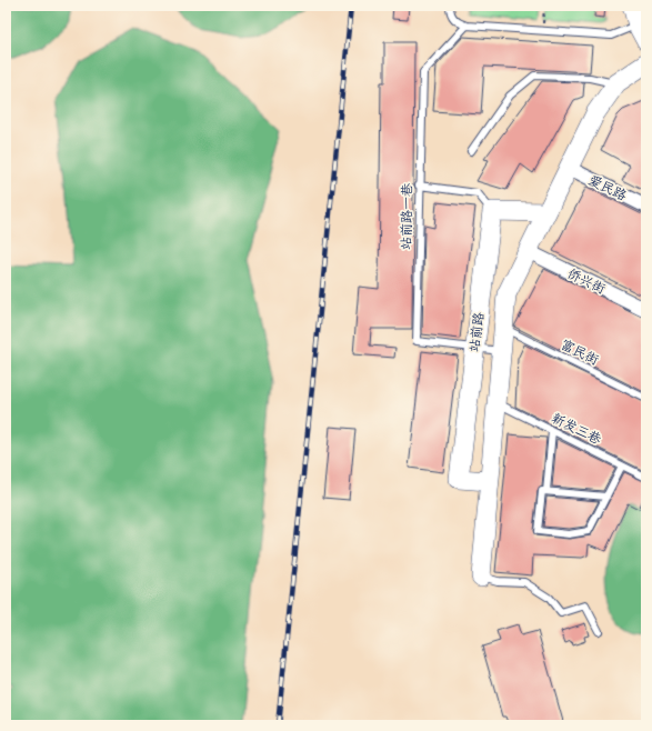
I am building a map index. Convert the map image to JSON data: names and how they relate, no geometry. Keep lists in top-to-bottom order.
{
  "streets": {
    "street": ["爱民路", "侨兴街", "站前路"],
    "lane": ["站前路一巷", "富民街", "新发三巷"]
  },
  "crossings": [
    ["爱民路", "站前路"],
    ["站前路一巷", "站前路"],
    ["侨兴街", "站前路"],
    ["站前路", "富民街"],
    ["站前路", "新发三巷"]
  ]
}
